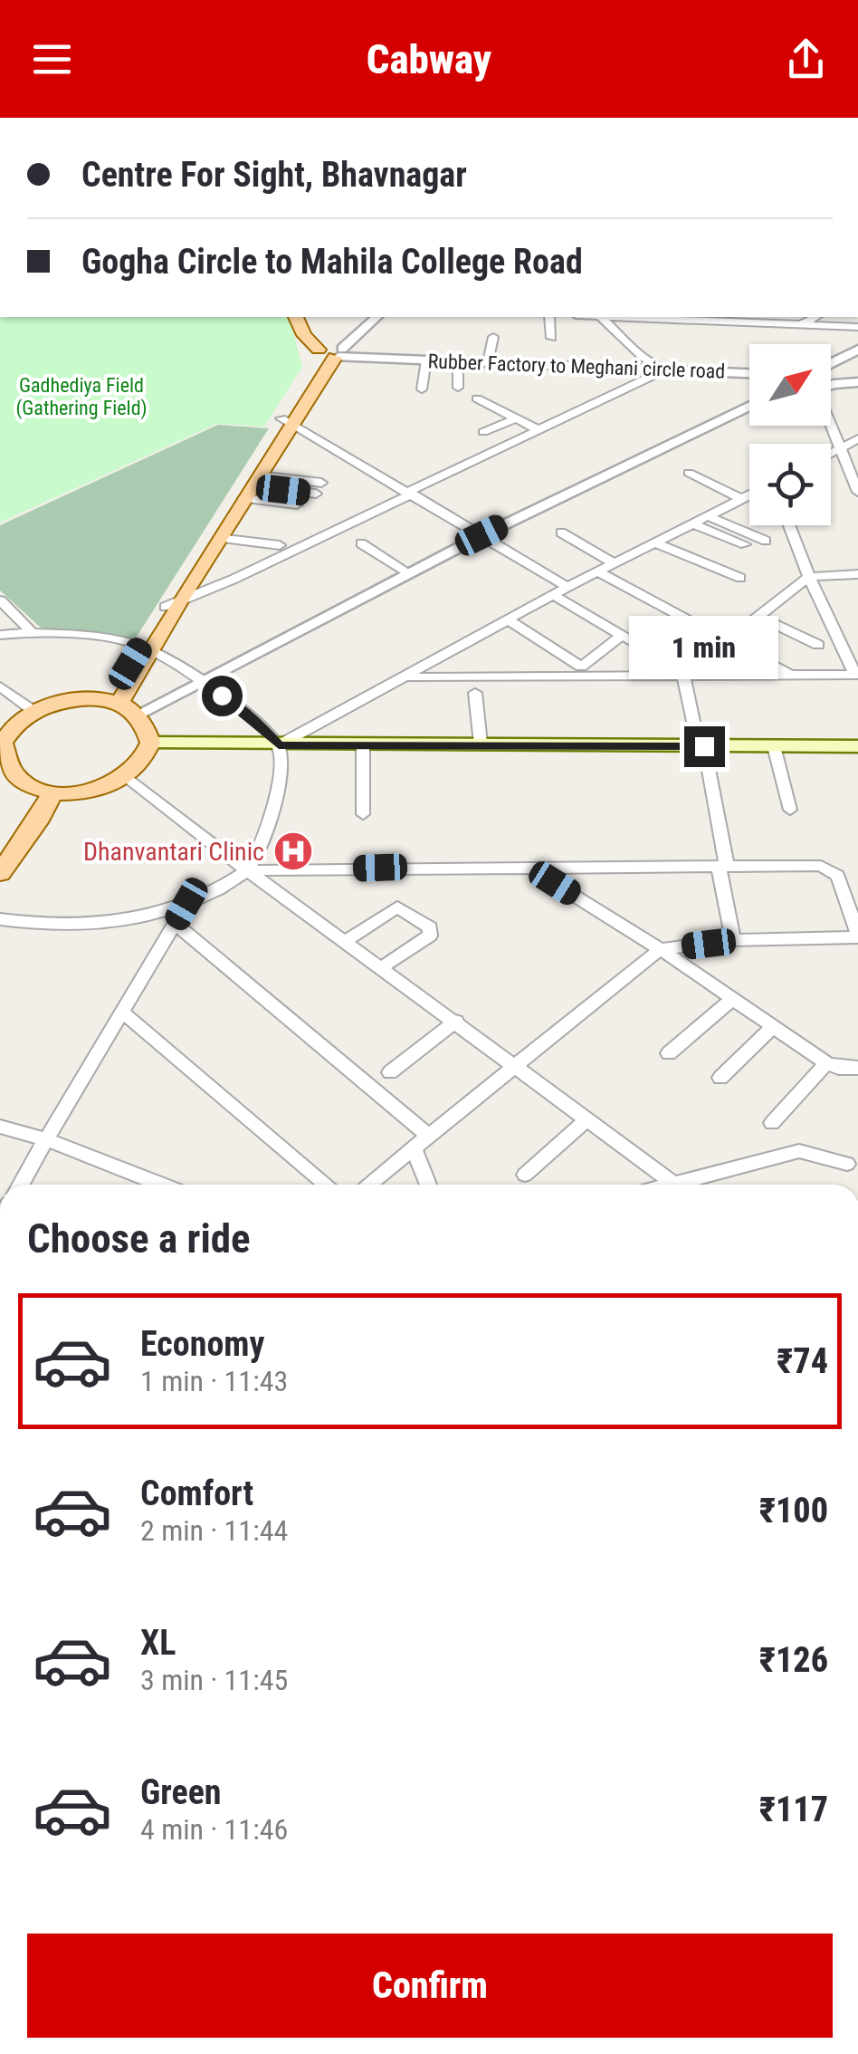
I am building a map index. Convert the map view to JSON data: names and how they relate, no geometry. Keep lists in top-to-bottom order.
{
  "streets": {
    "street": ["Rubber Factory to Meghani circle road"]
  },
  "parks": ["Gadhediya Field (Gathering Field)"],
  "places": {
    "hospital": ["Dhanvantari Clinic"]
  },
  "north": "top right",
  "page": {
    "header": "Cabway",
    "banner": ["Centre For Sight, Bhavnagar", "Gogha Circle to Mahila College Road"],
    "bubble": "1 min",
    "heading": "Choose a ride",
    "list": [
      {
        "name": "Economy",
        "note": "1 min · 11:43",
        "value": "₹74"
      },
      {
        "name": "Comfort",
        "note": "2 min · 11:44",
        "value": "₹100"
      },
      {
        "name": "XL",
        "note": "3 min · 11:45",
        "value": "₹126"
      },
      {
        "name": "Green",
        "note": "4 min · 11:46",
        "value": "₹117"
      }
    ],
    "buttons": "Confirm"
  }
}
